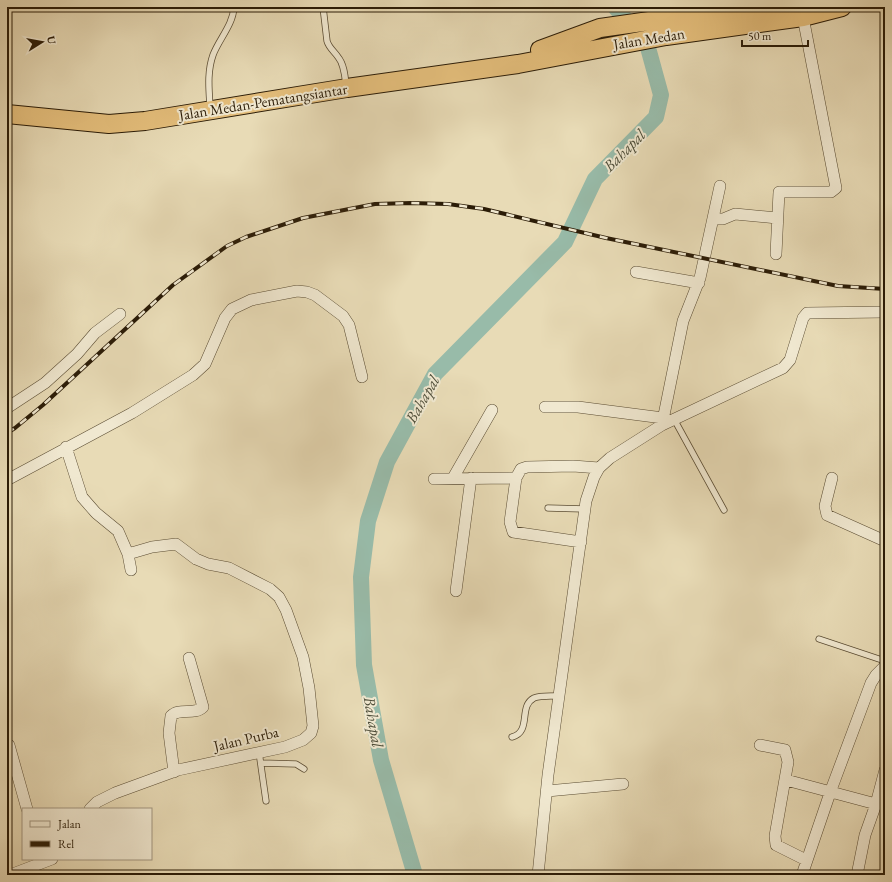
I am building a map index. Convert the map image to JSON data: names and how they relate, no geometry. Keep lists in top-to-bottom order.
{
  "streets": {
    "highway": ["Jalan Medan", "Jalan Medan-Pematangsiantar"],
    "street": ["Jalan Purba"]
  },
  "crossings": [
    ["Jalan Medan", "Jalan Medan-Pematangsiantar"]
  ],
  "water": ["Bahapal"],
  "legend": ["Jalan", "Rel"],
  "scale_bar": "50 m",
  "north": "right"
}
